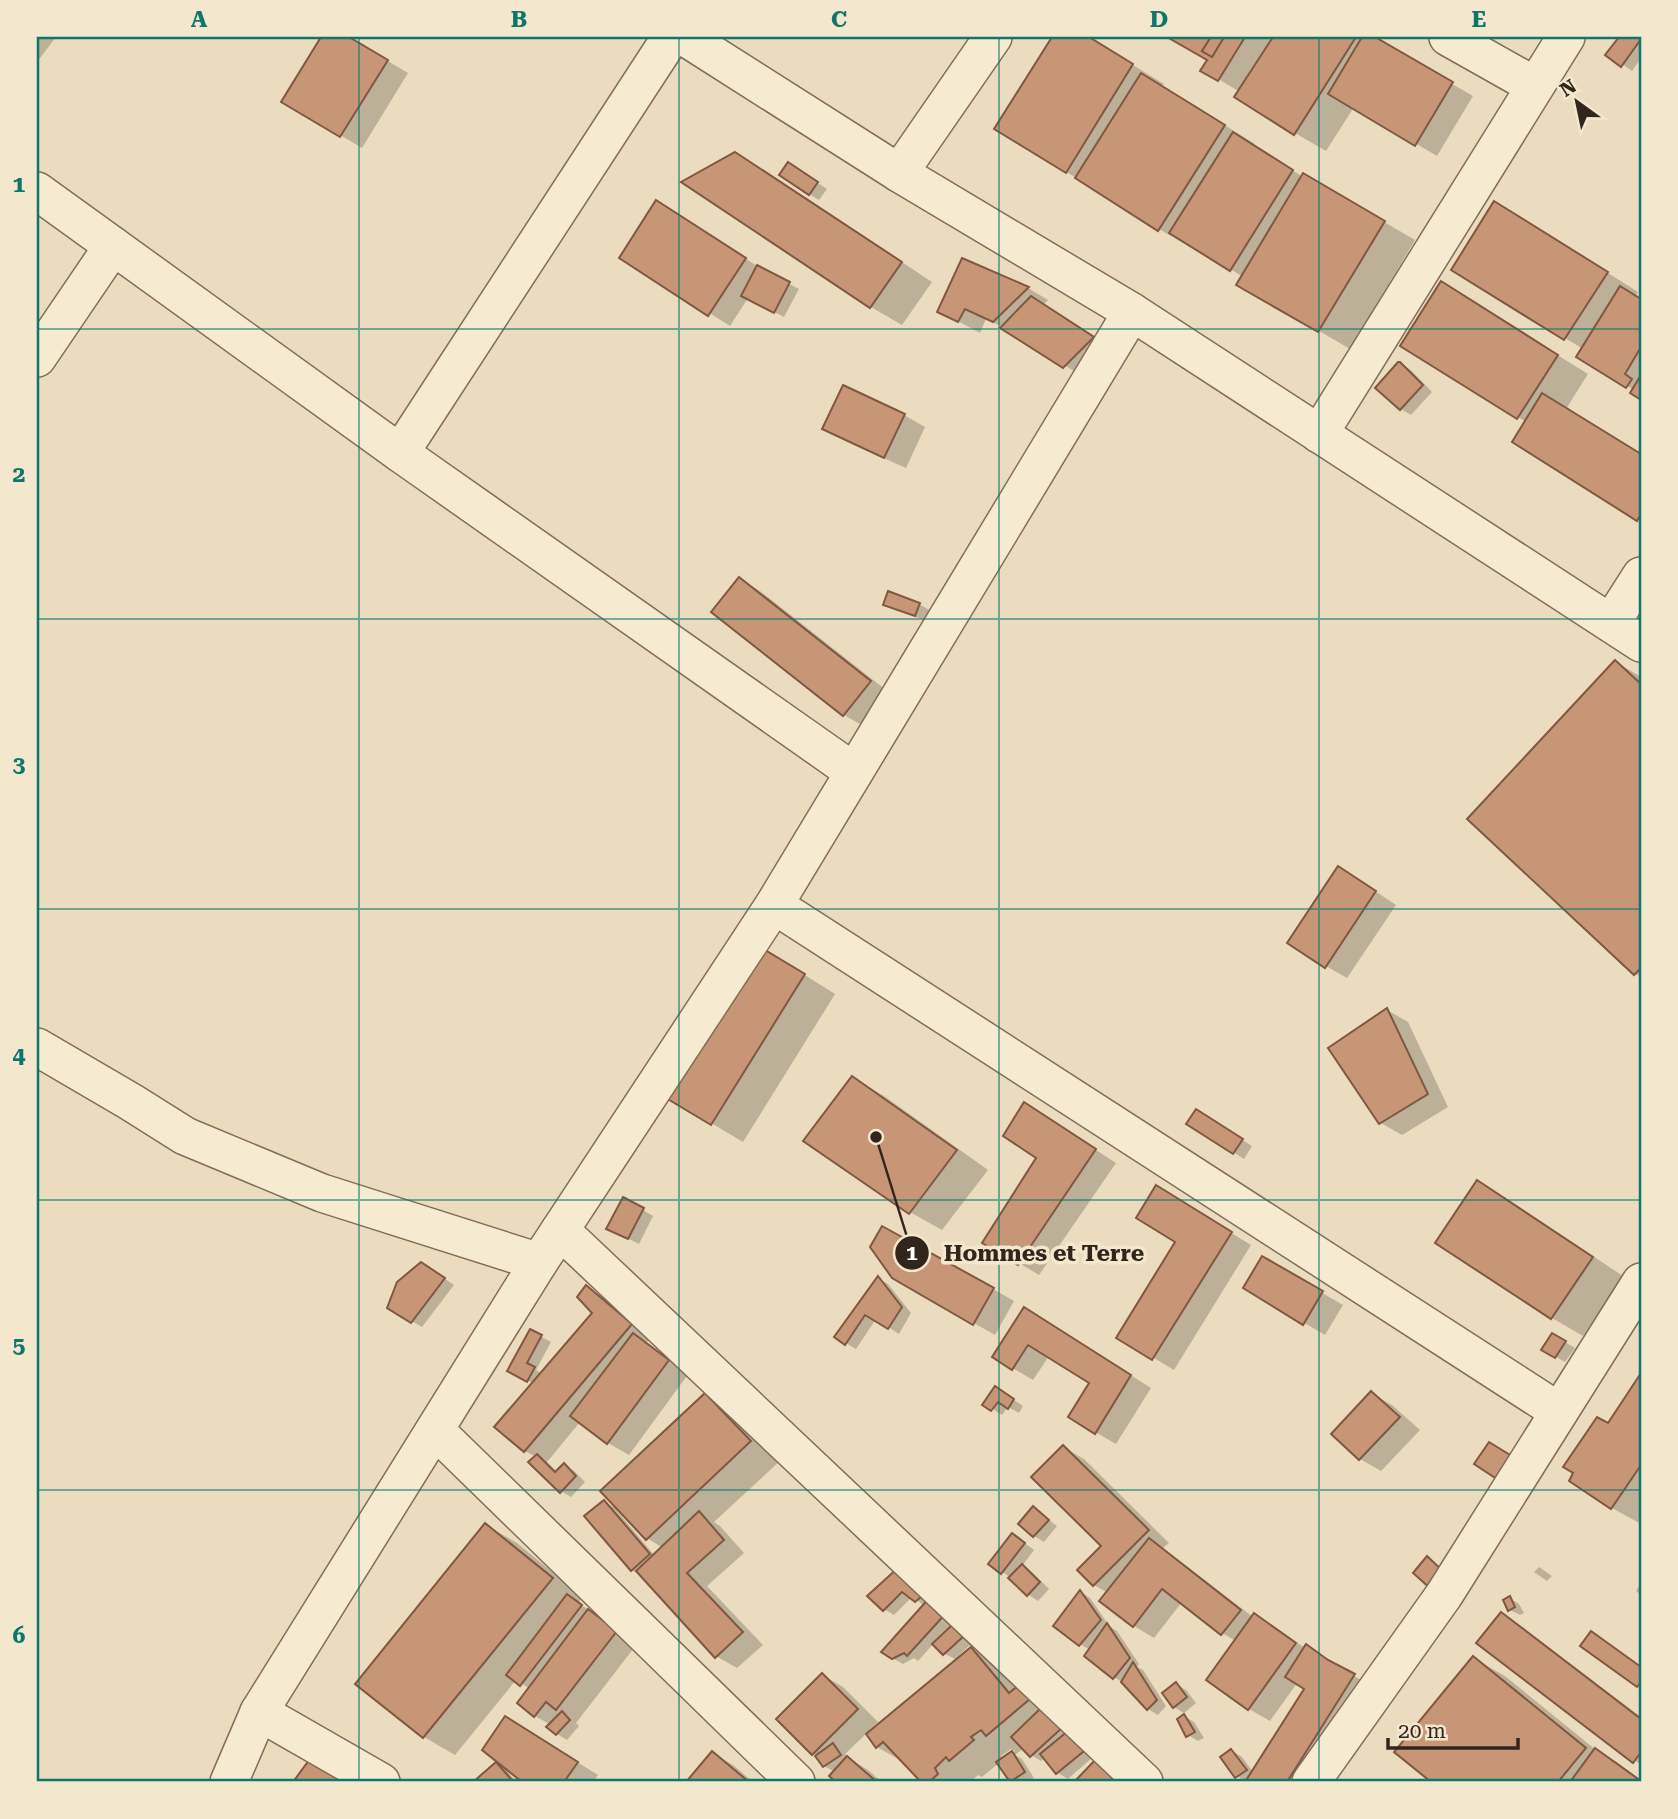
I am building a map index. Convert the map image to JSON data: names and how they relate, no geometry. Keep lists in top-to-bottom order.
{
  "places": ["Hommes et Terre"],
  "scale_bar": "20 m",
  "north": "top left",
  "grid": {
    "columns": [
      "A",
      "B",
      "C",
      "D",
      "E"
    ],
    "rows": [
      "1",
      "2",
      "3",
      "4",
      "5",
      "6"
    ]
  }
}
